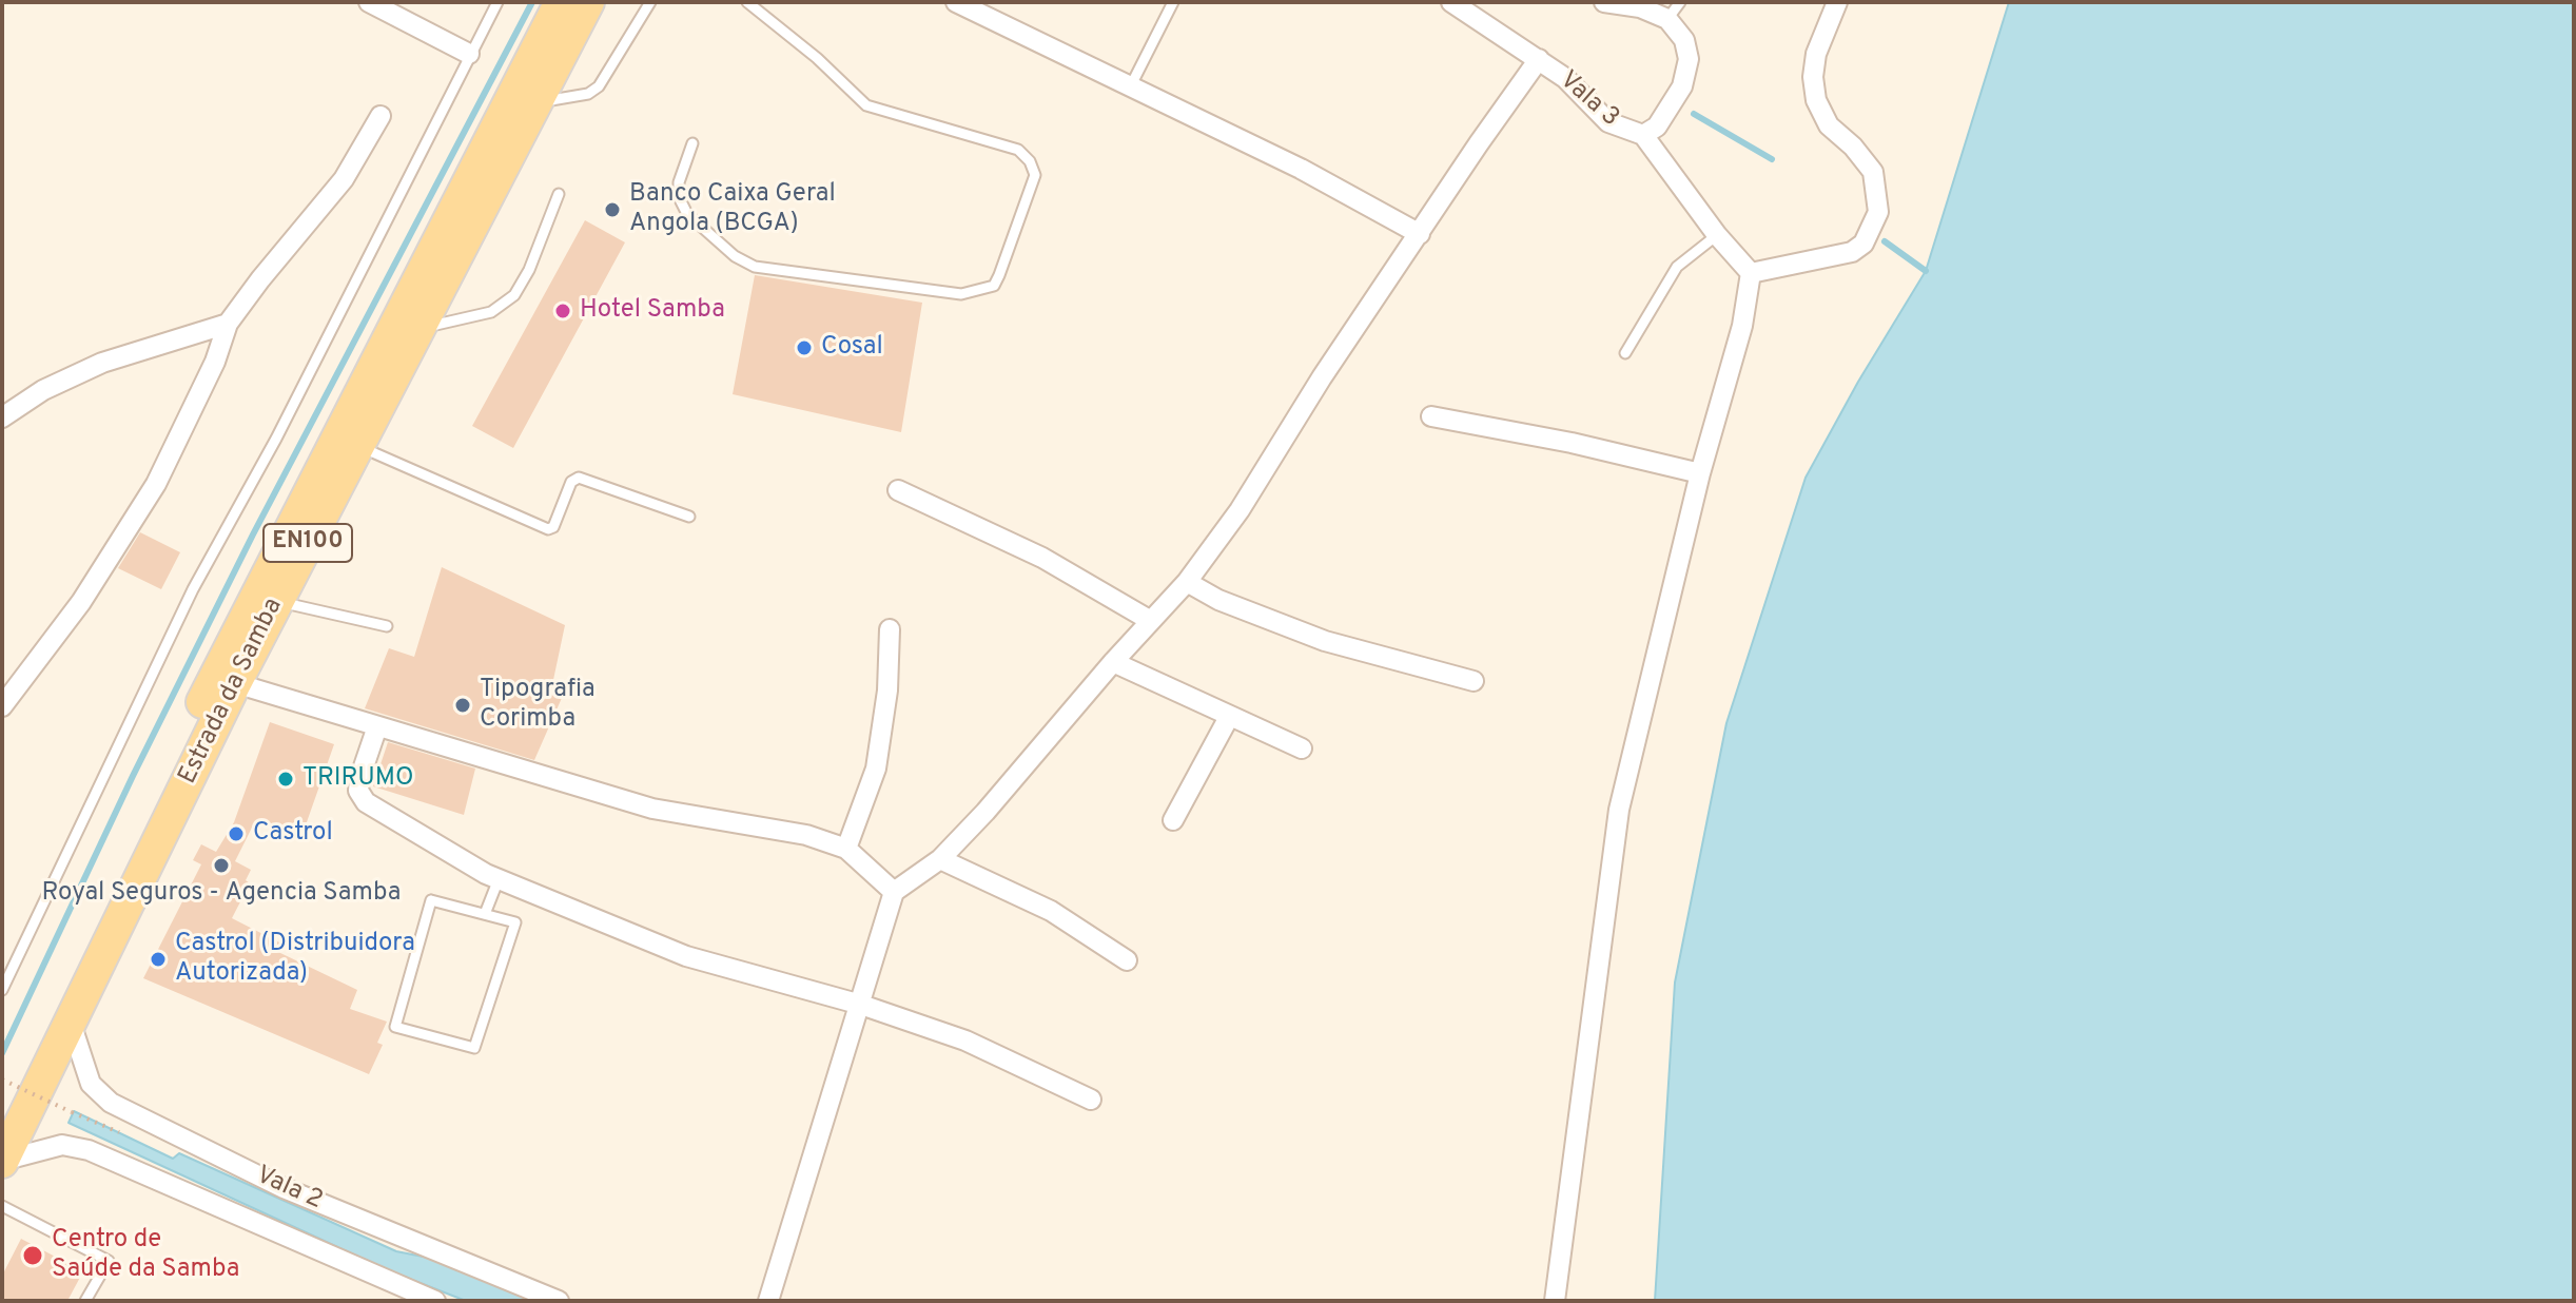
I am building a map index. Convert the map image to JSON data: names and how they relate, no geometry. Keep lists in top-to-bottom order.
{
  "streets": {
    "main road": ["EN100", "Estrada da Samba"],
    "street": ["Vala 3", "Vala 2"]
  },
  "crossings": [
    ["Estrada da Samba", "Vala 2"]
  ],
  "places": [
    "Banco Caixa Geral Angola (BCGA)",
    "Hotel Samba",
    "Cosal",
    "Tipografia Corimba",
    "TRIRUMO",
    "Castrol",
    "Royal Seguros - Agencia Samba",
    "Castrol (Distribuidora Autorizada)",
    "Centro de Saúde da Samba"
  ]
}
